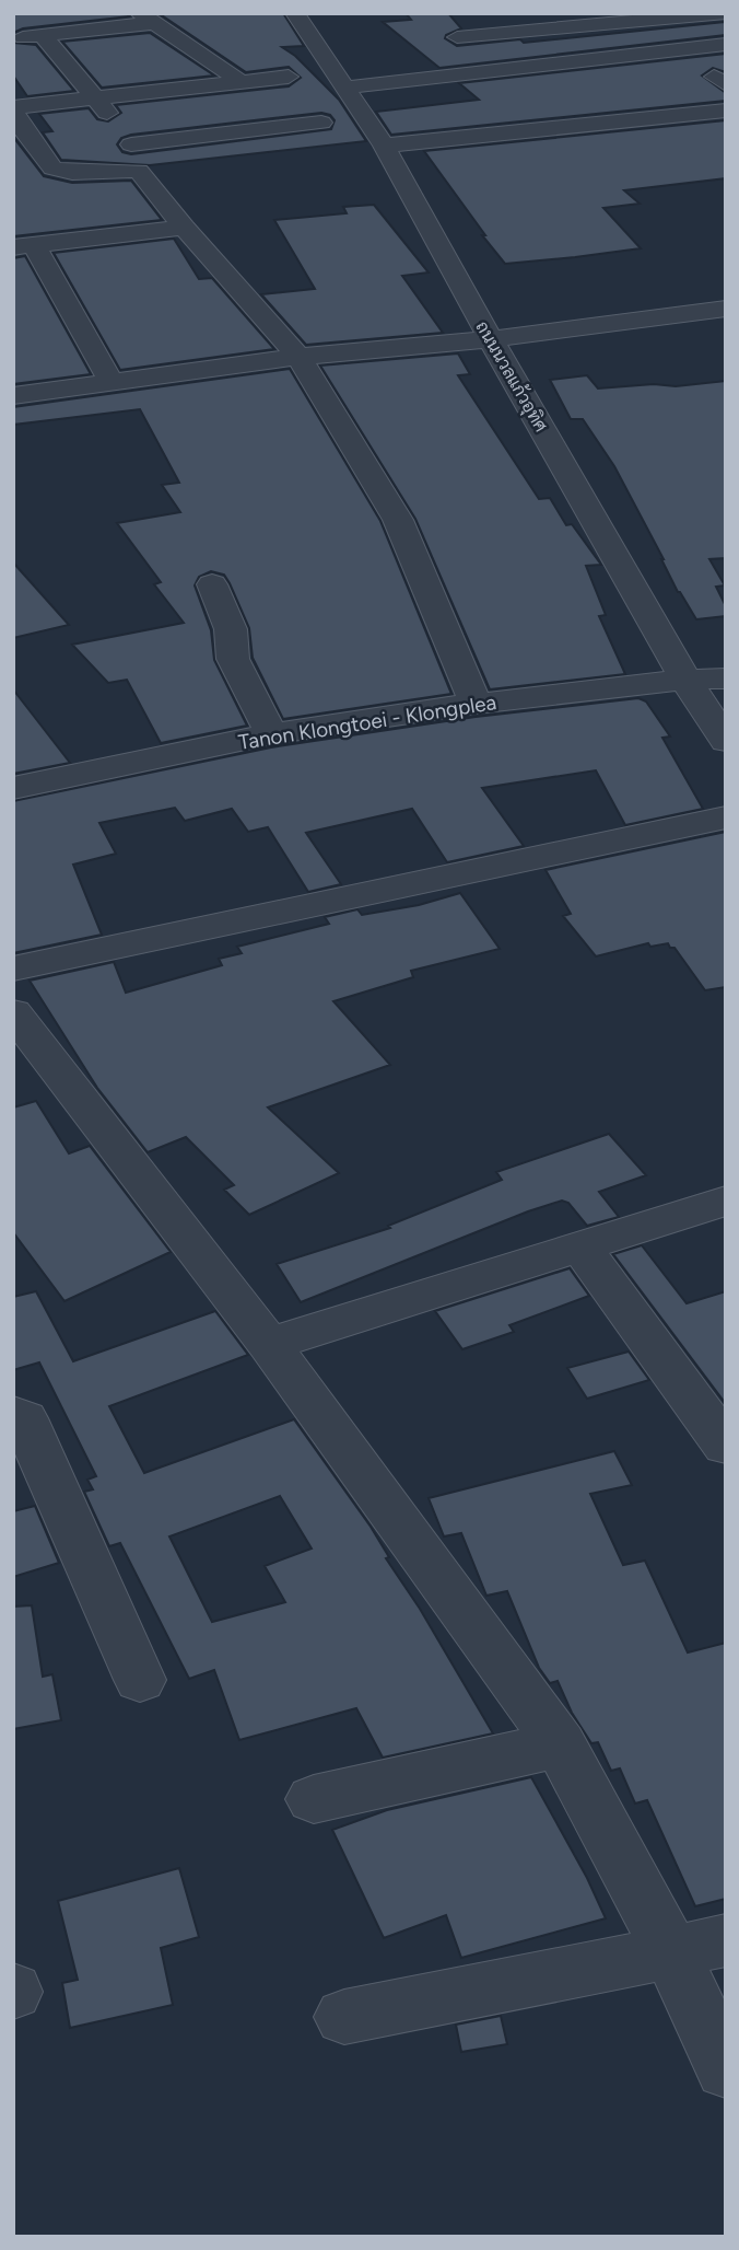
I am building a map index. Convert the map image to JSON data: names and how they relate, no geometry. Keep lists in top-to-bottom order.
{
  "streets": {
    "street": ["ถนนนวลแก้วอุทิศ", "Tanon Klongtoei - Klongplea"]
  },
  "crossings": [
    ["ถนนนวลแก้วอุทิศ", "Tanon Klongtoei - Klongplea"]
  ]
}
